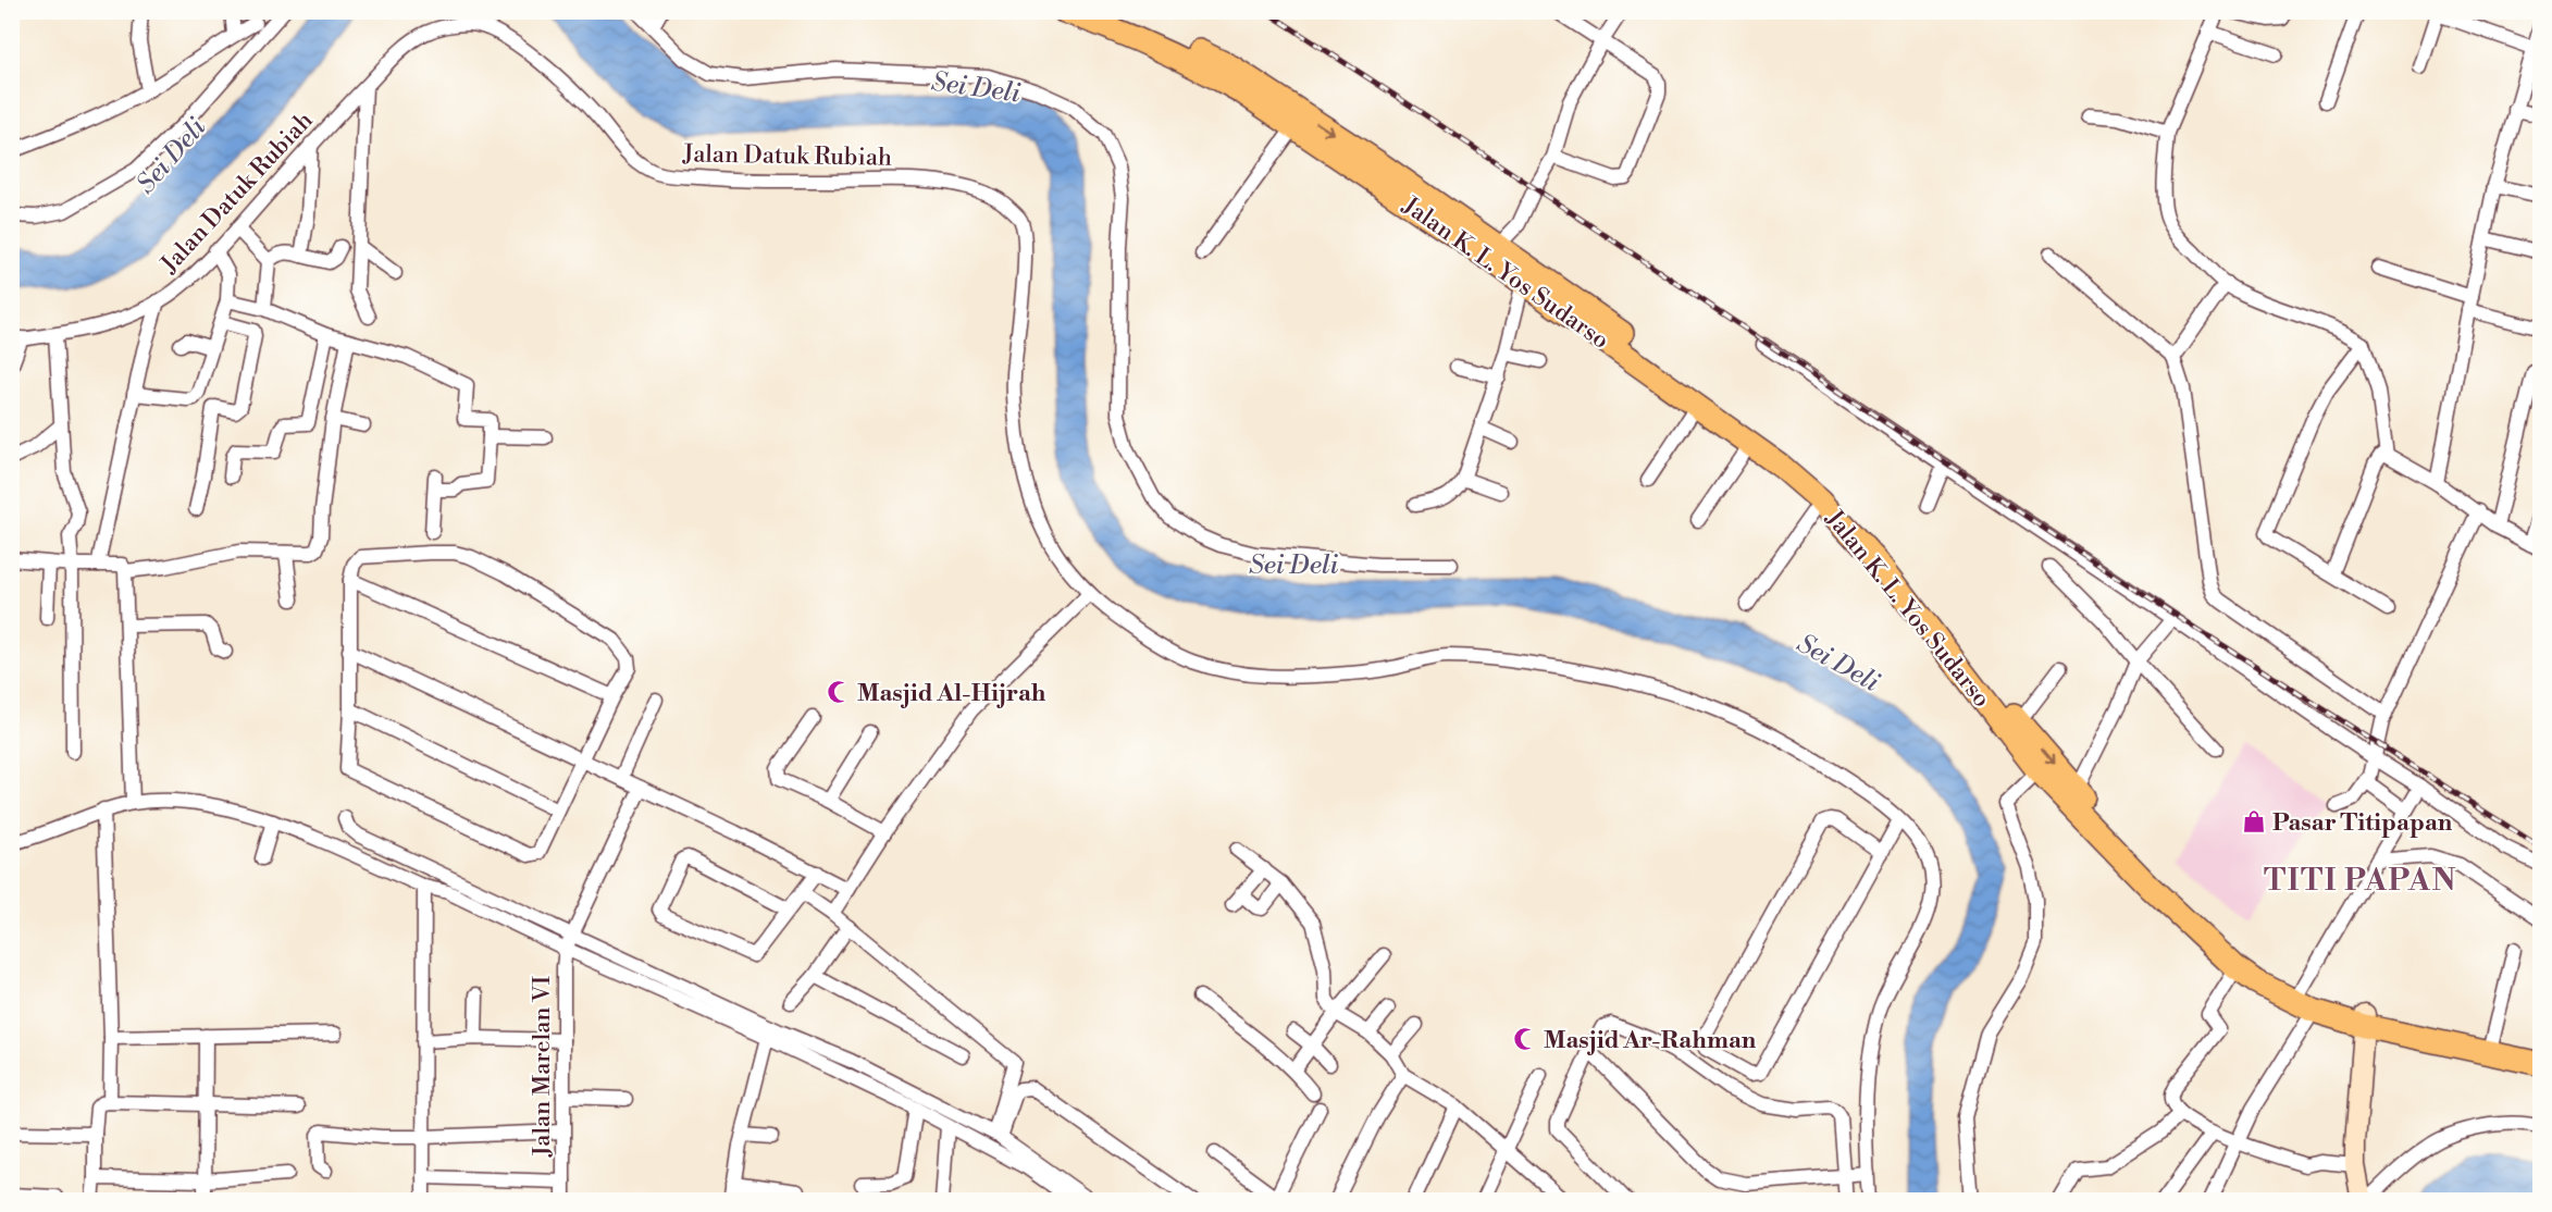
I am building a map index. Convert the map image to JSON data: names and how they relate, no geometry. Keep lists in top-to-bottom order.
{
  "streets": {
    "highway": ["Jalan K. L. Yos Sudarso"],
    "street": ["Jalan Datuk Rubiah", "Jalan Marelan VI"]
  },
  "districts": ["TITI PAPAN"],
  "water": ["Sei Deli"],
  "places": {
    "mosque": ["Masjid Al-Hijrah", "Masjid Ar-Rahman"],
    "shop": ["Pasar Titipapan"]
  }
}
